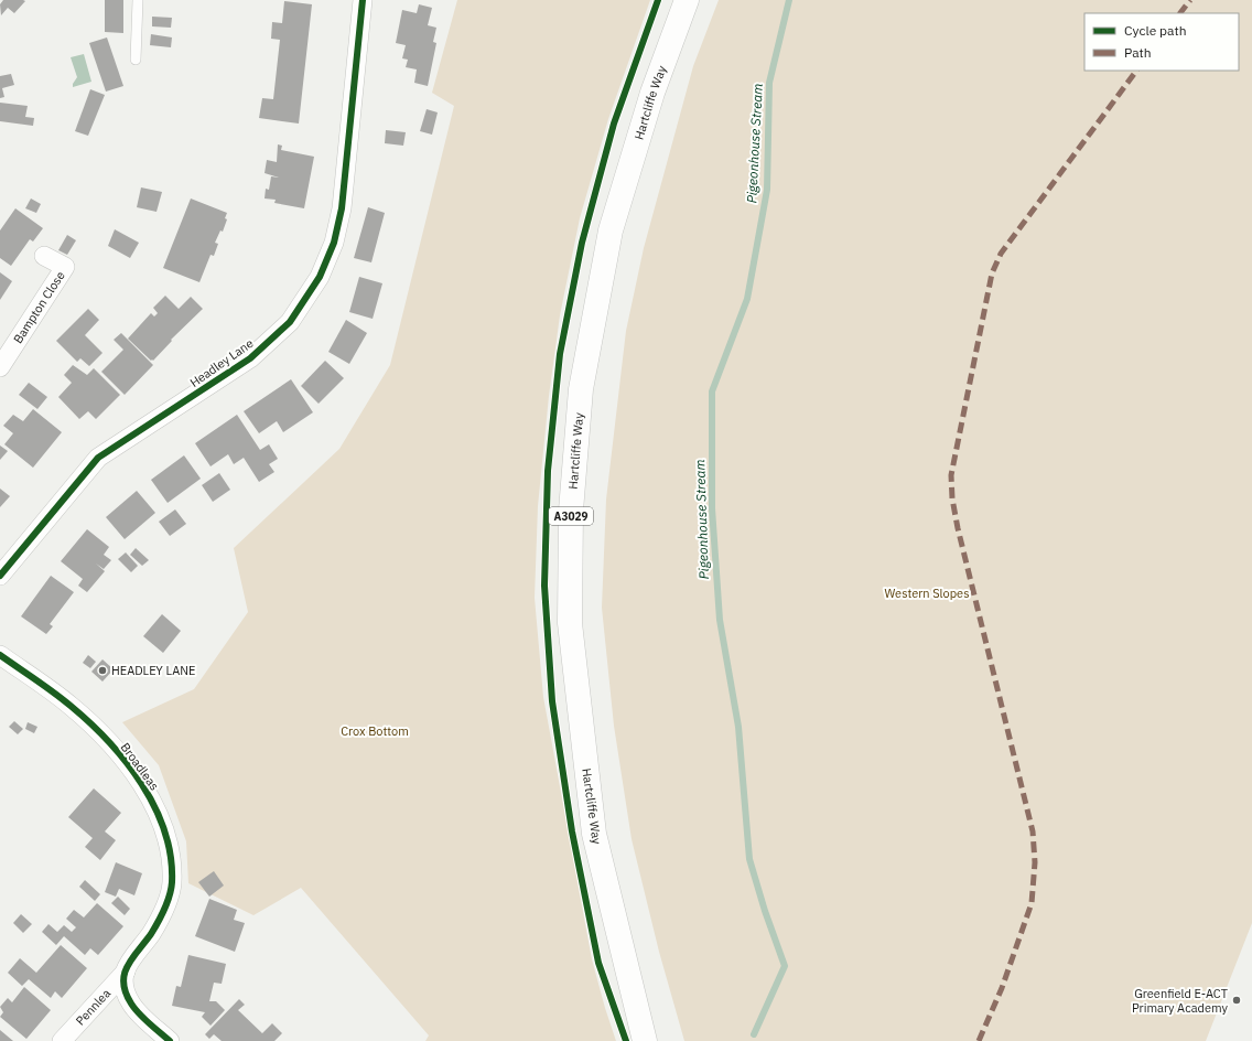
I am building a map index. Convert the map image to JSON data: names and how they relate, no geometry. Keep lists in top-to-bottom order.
{
  "streets": {
    "highway": ["Hartcliffe Way", "A3029"],
    "street": [
      "Bampton Close",
      "Headley Lane",
      "Broadleas",
      "Pennlea"
    ]
  },
  "crossings": [
    ["Broadleas", "Pennlea"]
  ],
  "water": ["Pigeonhouse Stream"],
  "parks": ["Western Slopes", "Crox Bottom"],
  "places": ["HEADLEY LANE", "Greenfield E-ACT Primary Academy"],
  "legend": ["Cycle path", "Path"]
}
